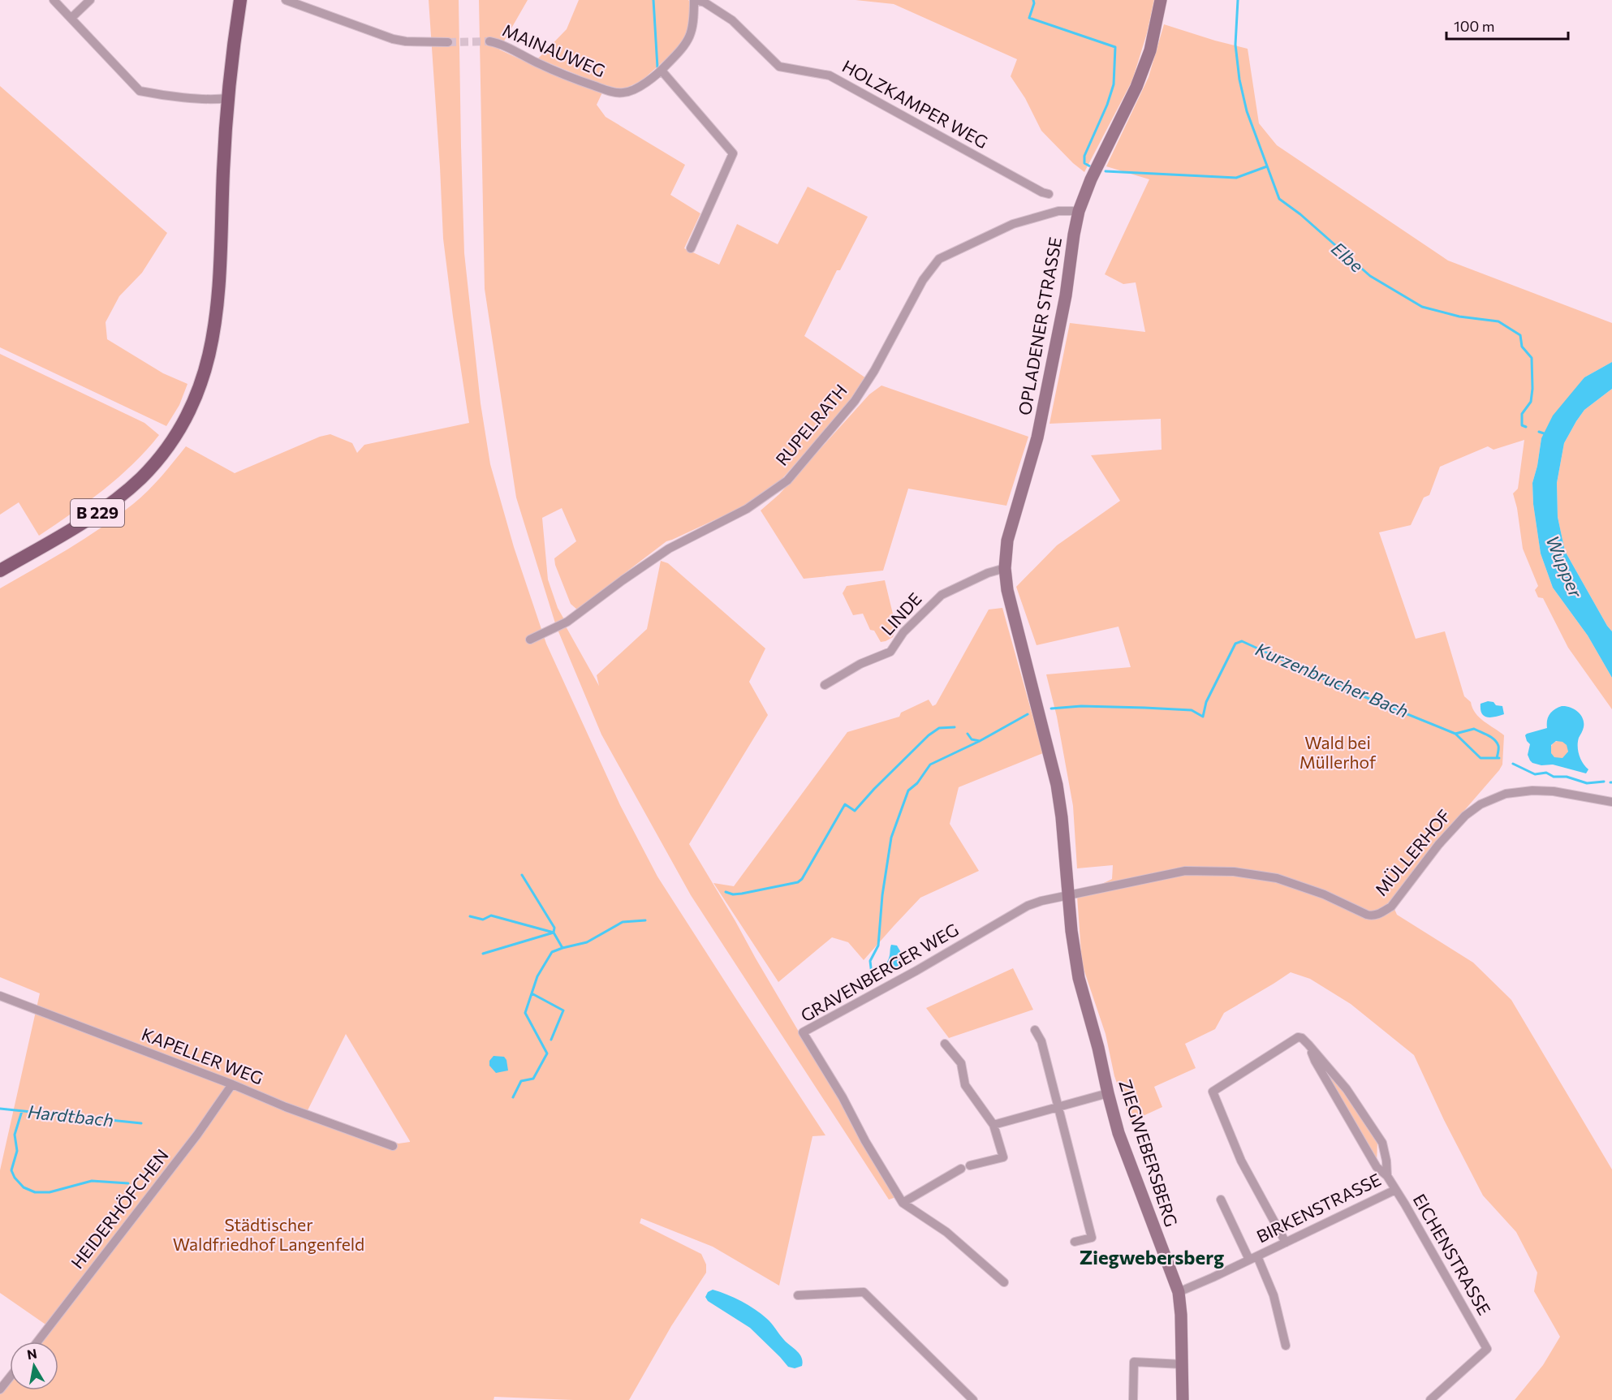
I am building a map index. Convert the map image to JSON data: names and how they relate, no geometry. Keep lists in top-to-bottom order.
{
  "streets": {
    "main road": ["OPLADENER STRASSE", "B 229", "ZIEGWEBERSBERG"],
    "street": [
      "MAINAUWEG",
      "HOLZKAMPER WEG",
      "RUPELRATH",
      "LINDE",
      "MÜLLERHOF",
      "GRAVENBERGER WEG",
      "KAPELLER WEG",
      "BIRKENSTRASSE",
      "HEIDERHÖFCHEN",
      "EICHENSTRASSE"
    ]
  },
  "crossings": [
    ["MAINAUWEG", "HOLZKAMPER WEG"],
    ["OPLADENER STRASSE", "RUPELRATH"],
    ["OPLADENER STRASSE", "LINDE"],
    ["OPLADENER STRASSE", "ZIEGWEBERSBERG"],
    ["MÜLLERHOF", "GRAVENBERGER WEG"],
    ["MÜLLERHOF", "ZIEGWEBERSBERG"],
    ["GRAVENBERGER WEG", "ZIEGWEBERSBERG"],
    ["KAPELLER WEG", "HEIDERHÖFCHEN"],
    ["ZIEGWEBERSBERG", "BIRKENSTRASSE"],
    ["BIRKENSTRASSE", "EICHENSTRASSE"]
  ],
  "districts": ["Ziegwebersberg"],
  "water": [
    "Elbe",
    "Wupper",
    "Kurzenbrucher Bach",
    "Hardtbach"
  ],
  "parks": ["Wald bei Müllerhof", "Städtischer Waldfriedhof Langenfeld"],
  "scale_bar": "100 m",
  "north": "top"
}
